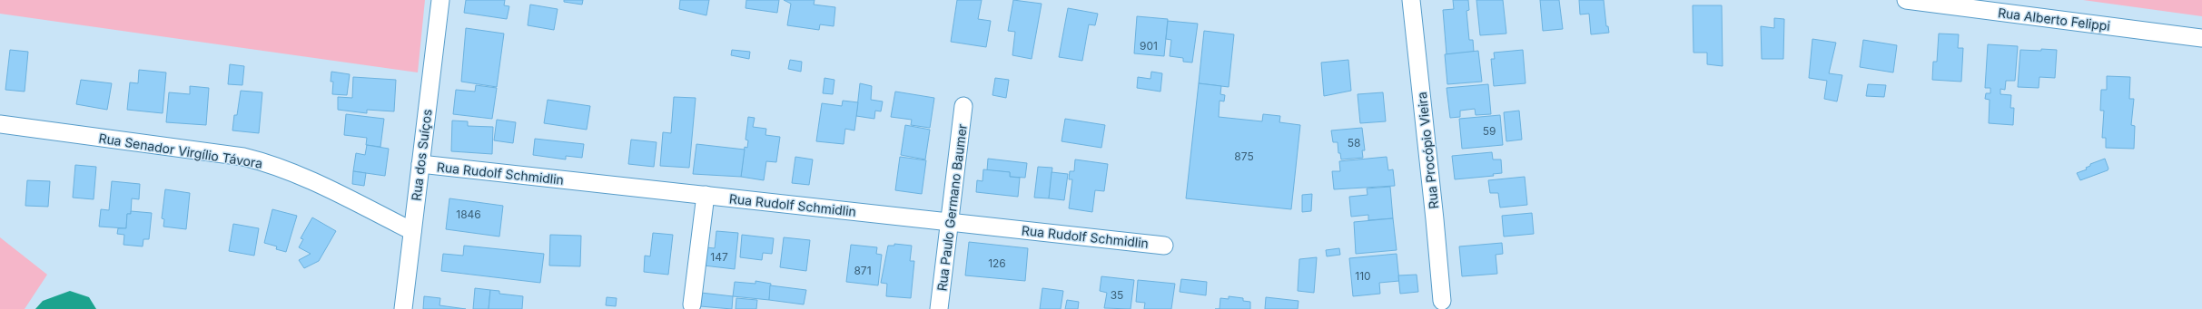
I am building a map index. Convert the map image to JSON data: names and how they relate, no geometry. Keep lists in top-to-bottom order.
{
  "streets": {
    "street": [
      "Rua Alberto Felippi",
      "Rua Senador Virgílio Távora",
      "Rua Procópio Vieira",
      "Rua dos Suíços",
      "Rua Rudolf Schmidlin",
      "Rua Paulo Germano Baumer"
    ]
  },
  "crossings": [
    ["Rua Senador Virgílio Távora", "Rua dos Suíços"],
    ["Rua dos Suíços", "Rua Rudolf Schmidlin"],
    ["Rua Rudolf Schmidlin", "Rua Paulo Germano Baumer"]
  ],
  "house_numbers": [
    "901",
    "59",
    "58",
    "875",
    "1846",
    "147",
    "126",
    "871",
    "110",
    "35"
  ]
}
